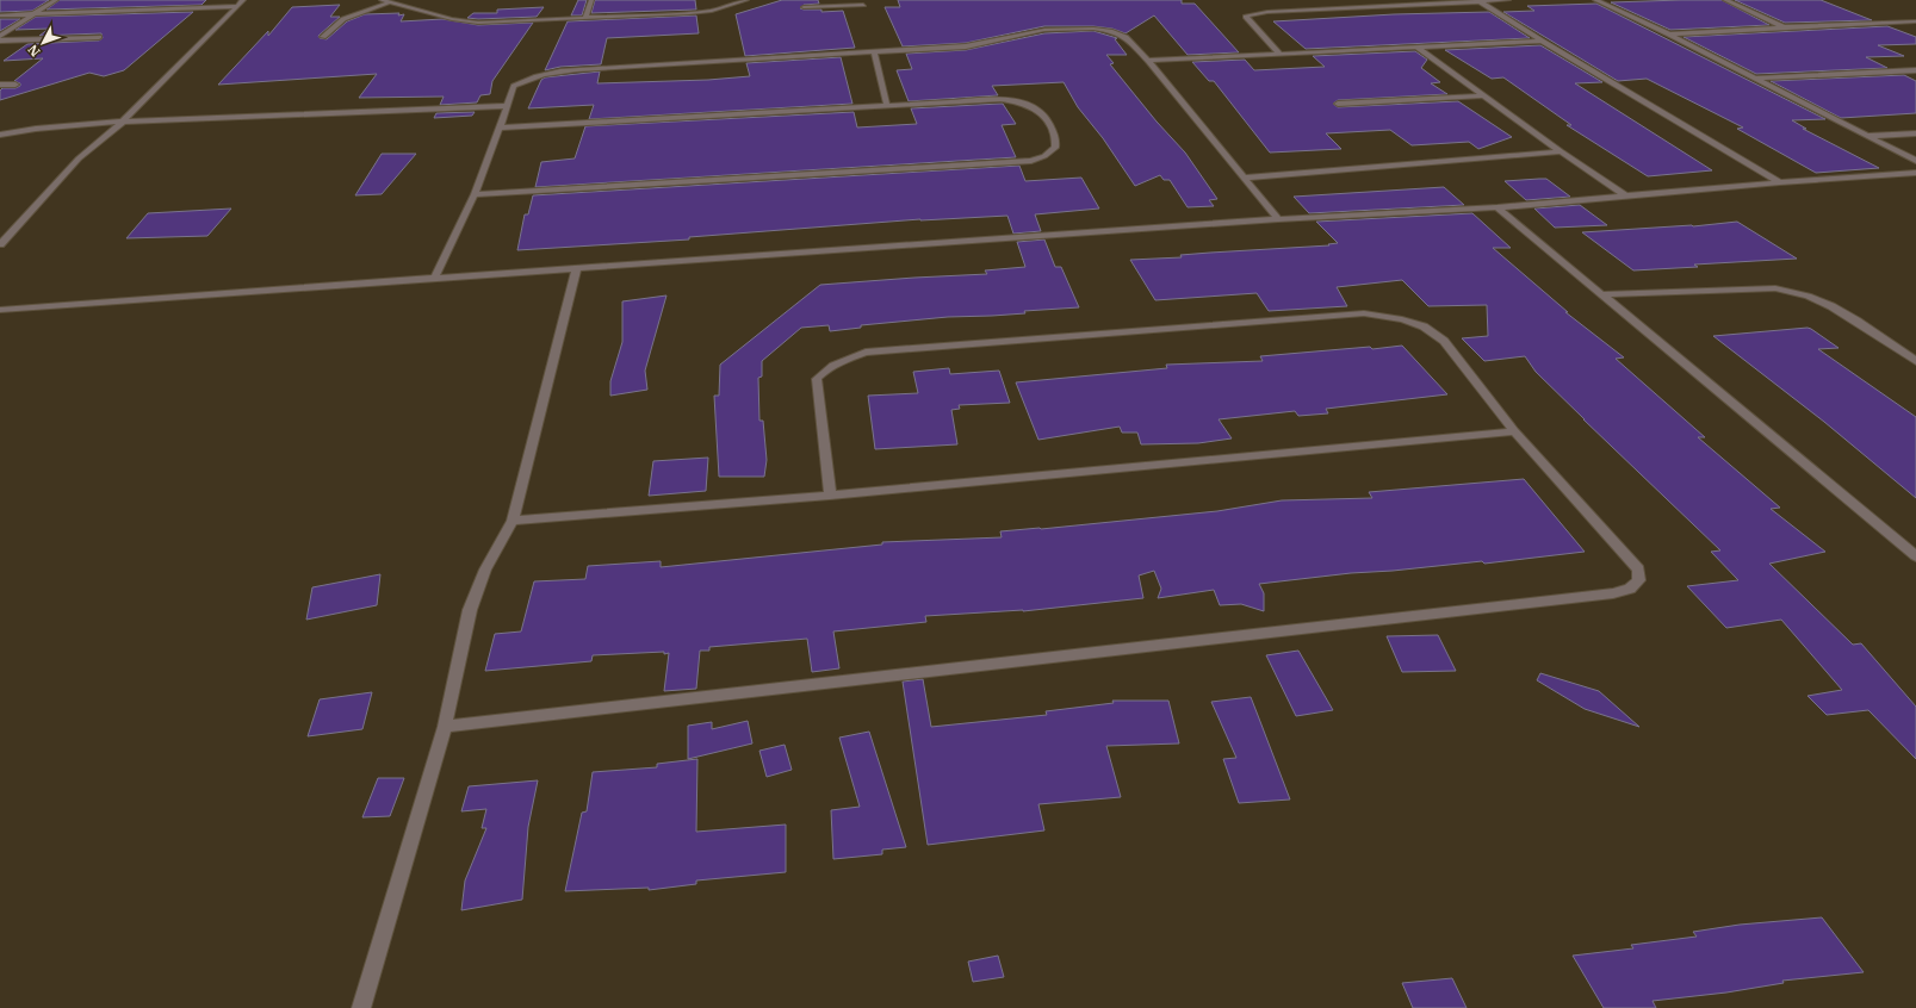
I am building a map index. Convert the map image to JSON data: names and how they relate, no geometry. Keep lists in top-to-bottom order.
{
  "north": "bottom left"
}
